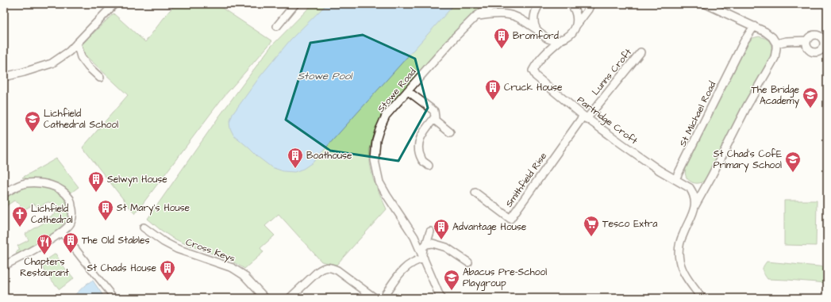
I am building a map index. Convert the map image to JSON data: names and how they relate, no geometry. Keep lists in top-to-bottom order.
{
  "streets": {
    "street": [
      "Lunns Croft",
      "Stowe Road",
      "St Michael Road",
      "Partridge Croft",
      "Smithfield Rise",
      "Cross Keys"
    ]
  },
  "crossings": [
    ["Lunns Croft", "Partridge Croft"],
    ["Lunns Croft", "Smithfield Rise"],
    ["St Michael Road", "Partridge Croft"],
    ["Partridge Croft", "Smithfield Rise"]
  ],
  "water": ["Stowe Pool"],
  "places": {
    "building": [
      "Bromford",
      "Cruck House",
      "Boathouse",
      "Selwyn House",
      "St Mary's House",
      "Advantage House",
      "The Old Stables",
      "St Chads House"
    ],
    "school or university": [
      "The Bridge Academy",
      "Lichfield Cathedral School",
      "St Chad's CofE Primary School",
      "Abacus Pre-School Playgroup"
    ],
    "church": ["Lichfield Cathedral"],
    "supermarket": ["Tesco Extra"],
    "restaurant": ["Chapters Restaurant"]
  }
}
